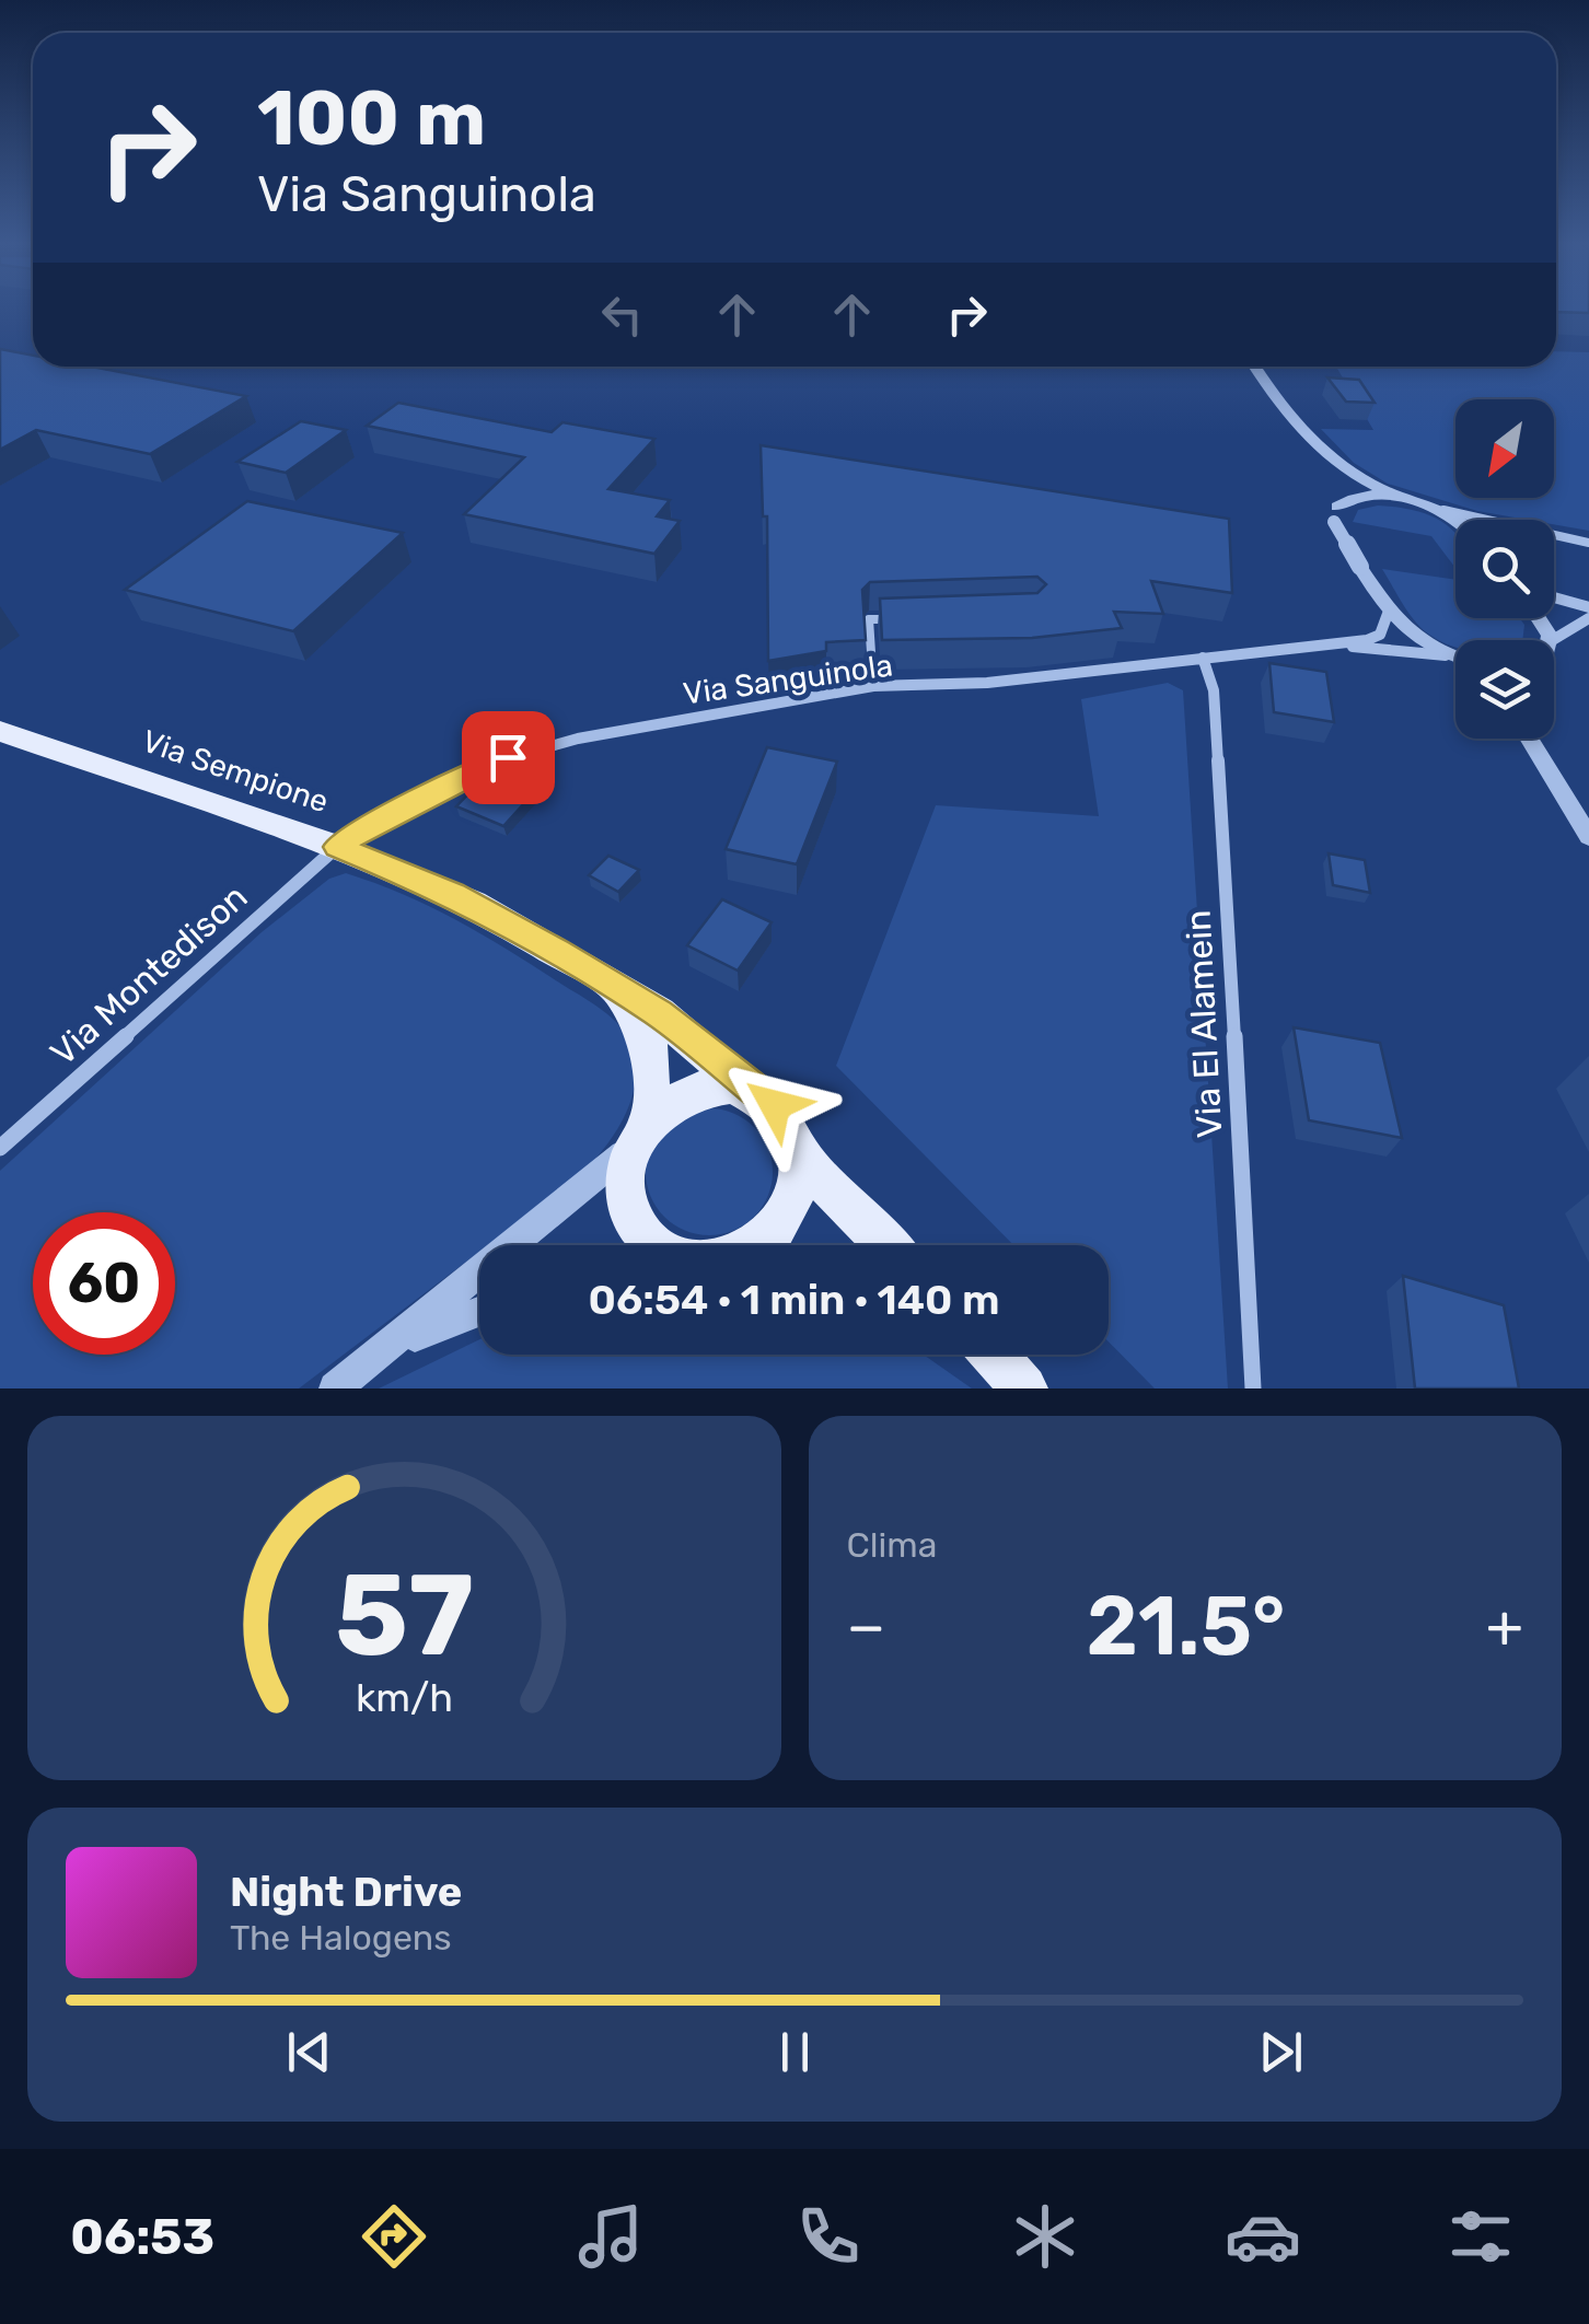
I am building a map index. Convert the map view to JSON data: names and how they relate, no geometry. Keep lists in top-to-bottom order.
{
  "streets": {
    "main road": ["Via Sempione"],
    "street": ["Via Sanguinola", "Via Montedison", "Via El Alamein"]
  },
  "crossings": [
    ["Via Sanguinola", "Via Sempione"],
    ["Via Sanguinola", "Via Montedison"],
    ["Via Sanguinola", "Via El Alamein"],
    ["Via Sempione", "Via Montedison"]
  ],
  "north": "bottom left",
  "page": {
    "turn": ["100 m", "Via Sanguinola"],
    "limit": "60",
    "trip": "06:54 · 1 min · 140 m",
    "tile": "Clima",
    "heat": ["−", "21.5°", "+"],
    "song": ["Night Drive", "The Halogens"],
    "tabs": "06:53",
    "gauge": ["57", "km/h"]
  }
}
